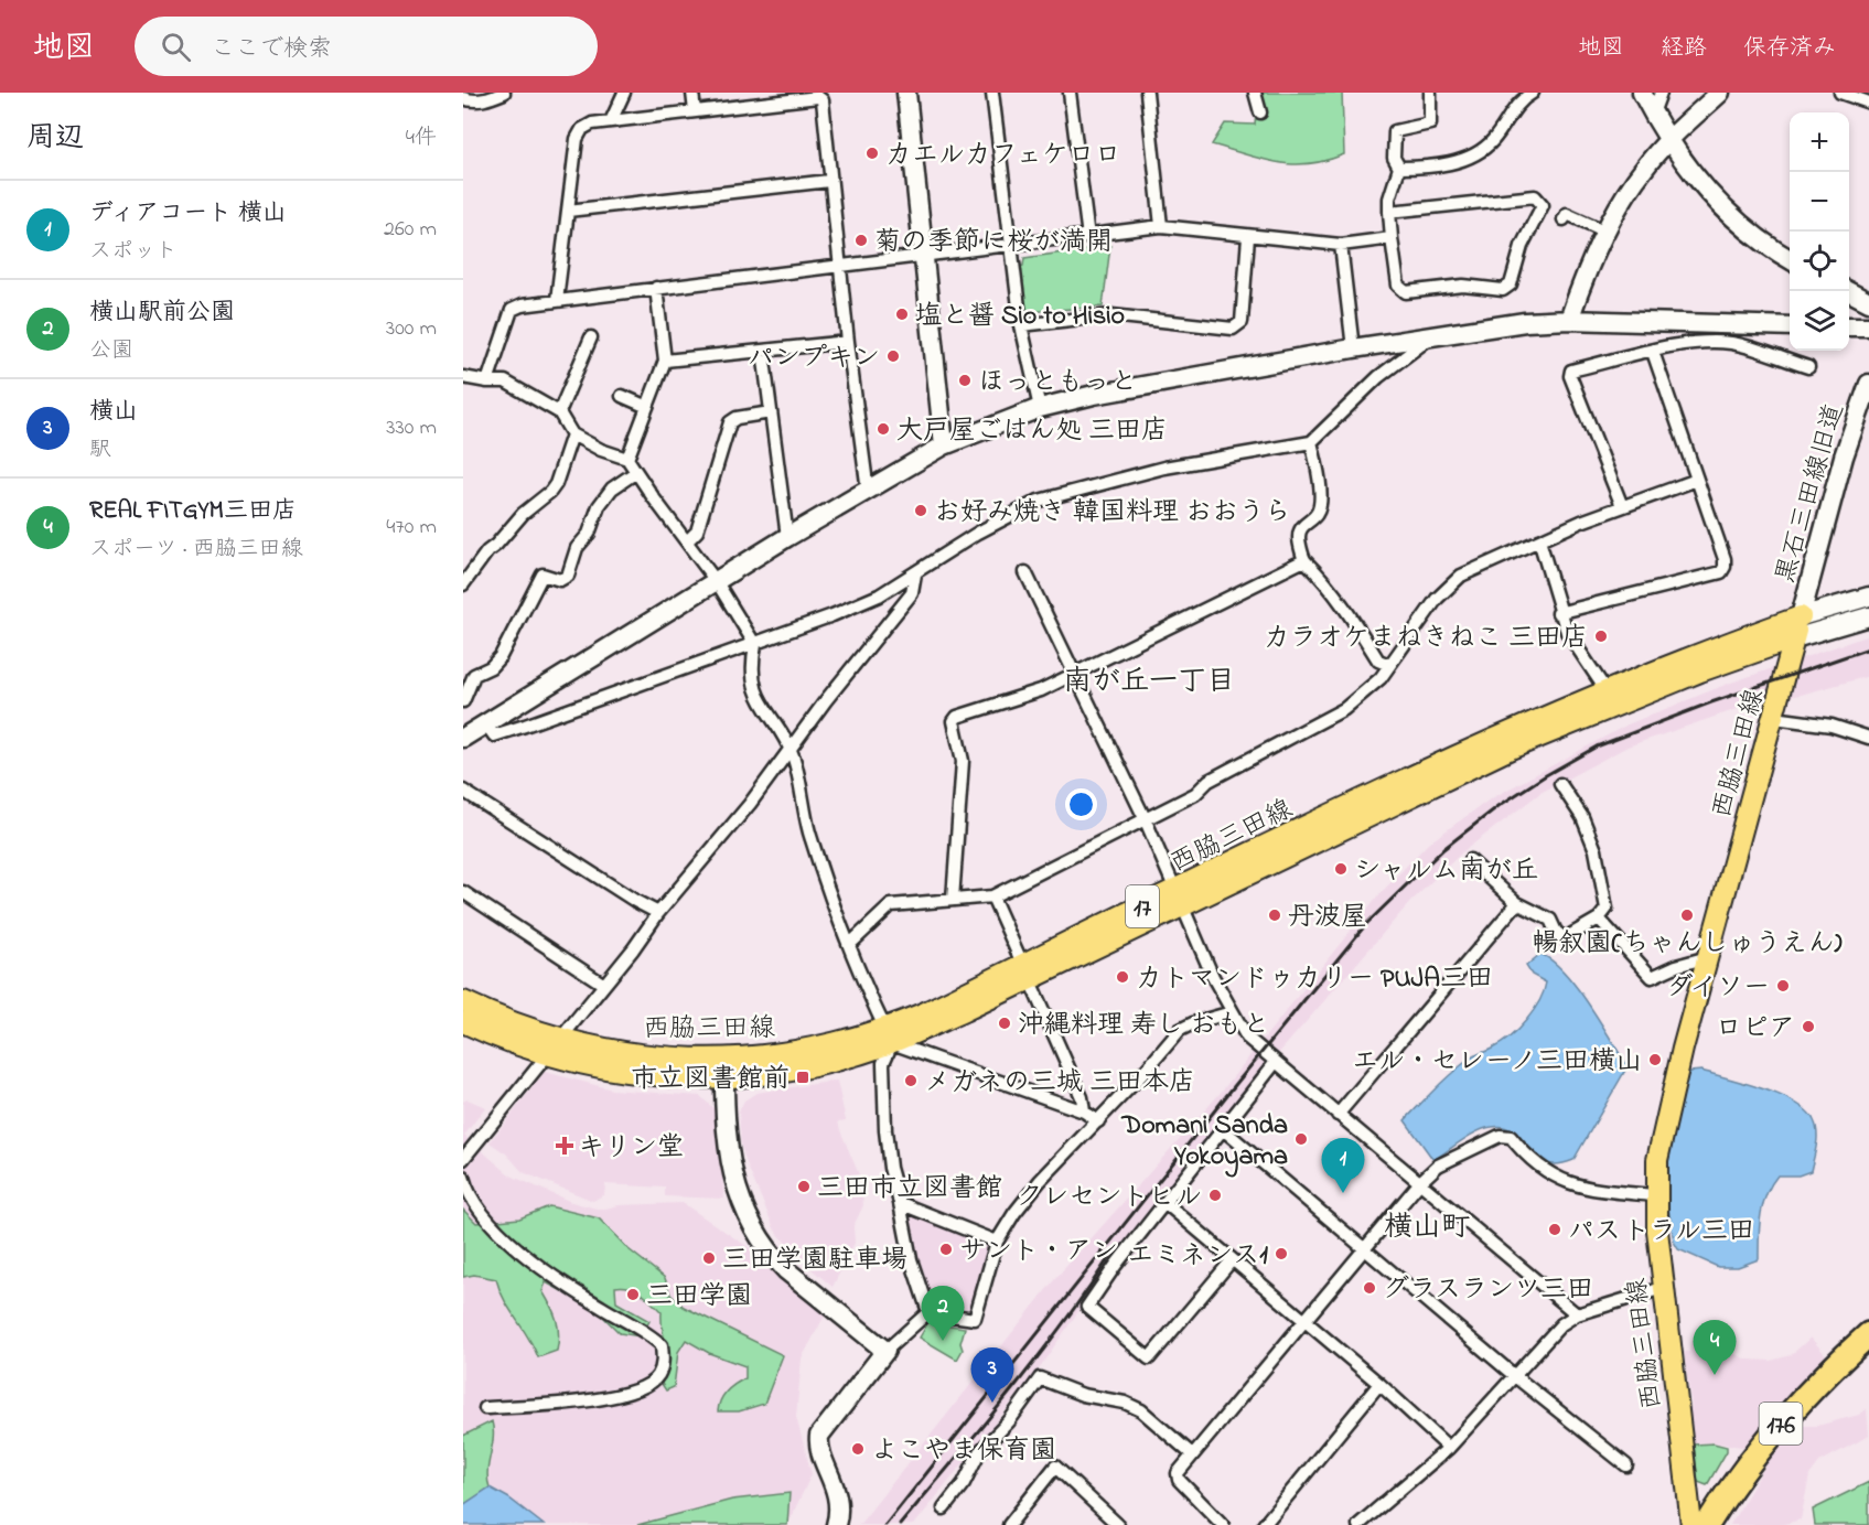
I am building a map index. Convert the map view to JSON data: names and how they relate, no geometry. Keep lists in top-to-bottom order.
{
  "streets": {
    "highway": ["176"],
    "main road": ["西脇三田線", "17"],
    "street": ["黒石三田線旧道"]
  },
  "crossings": [
    ["黒石三田線旧道", "西脇三田線"]
  ],
  "districts": ["南が丘一丁目", "横山町"],
  "places": {
    "other": [
      "カエルカフェケロロ",
      "菊の季節に桜が満開",
      "塩と醤 Sio to Hisio",
      "パンプキン",
      "ほっともっと",
      "大戸屋ごはん処 三田店",
      "お好み焼き 韓国料理 おおうら",
      "カラオケまねきねこ 三田店",
      "シャルム南が丘",
      "丹波屋",
      "暢叙園(ちゃんしゅうえん)",
      "カトマンドゥカリー PUJA三田",
      "ダイソー",
      "沖縄料理 寿し おもと",
      "ロピア",
      "エル・セレーノ三田横山",
      "メガネの三城 三田本店",
      "Domani Sanda Yokoyama",
      "三田市立図書館",
      "クレセントヒル",
      "パストラル三田",
      "サント・アン",
      "エミネンス1",
      "三田学園駐車場",
      "グラスランツ三田",
      "三田学園",
      "よこやま保育園"
    ],
    "transit": ["市立図書館前"],
    "health": ["キリン堂"]
  },
  "page": {
    "header": "地図",
    "search": "ここで検索",
    "nav": ["地図", "経路", "保存済み"],
    "heading": ["周辺", "4件"],
    "map_buttons": ["+", "−"],
    "list": [
      {
        "mark": "1",
        "name": "ディアコート 横山",
        "note": "スポット",
        "value": "260 m"
      },
      {
        "mark": "2",
        "name": "横山駅前公園",
        "note": "公園",
        "value": "300 m"
      },
      {
        "mark": "3",
        "name": "横山",
        "note": "駅",
        "value": "330 m"
      },
      {
        "mark": "4",
        "name": "REAL FITGYM三田店",
        "note": "スポーツ · 西脇三田線",
        "value": "470 m"
      }
    ],
    "pins": [
      "1",
      "2",
      "4",
      "3"
    ]
  }
}
